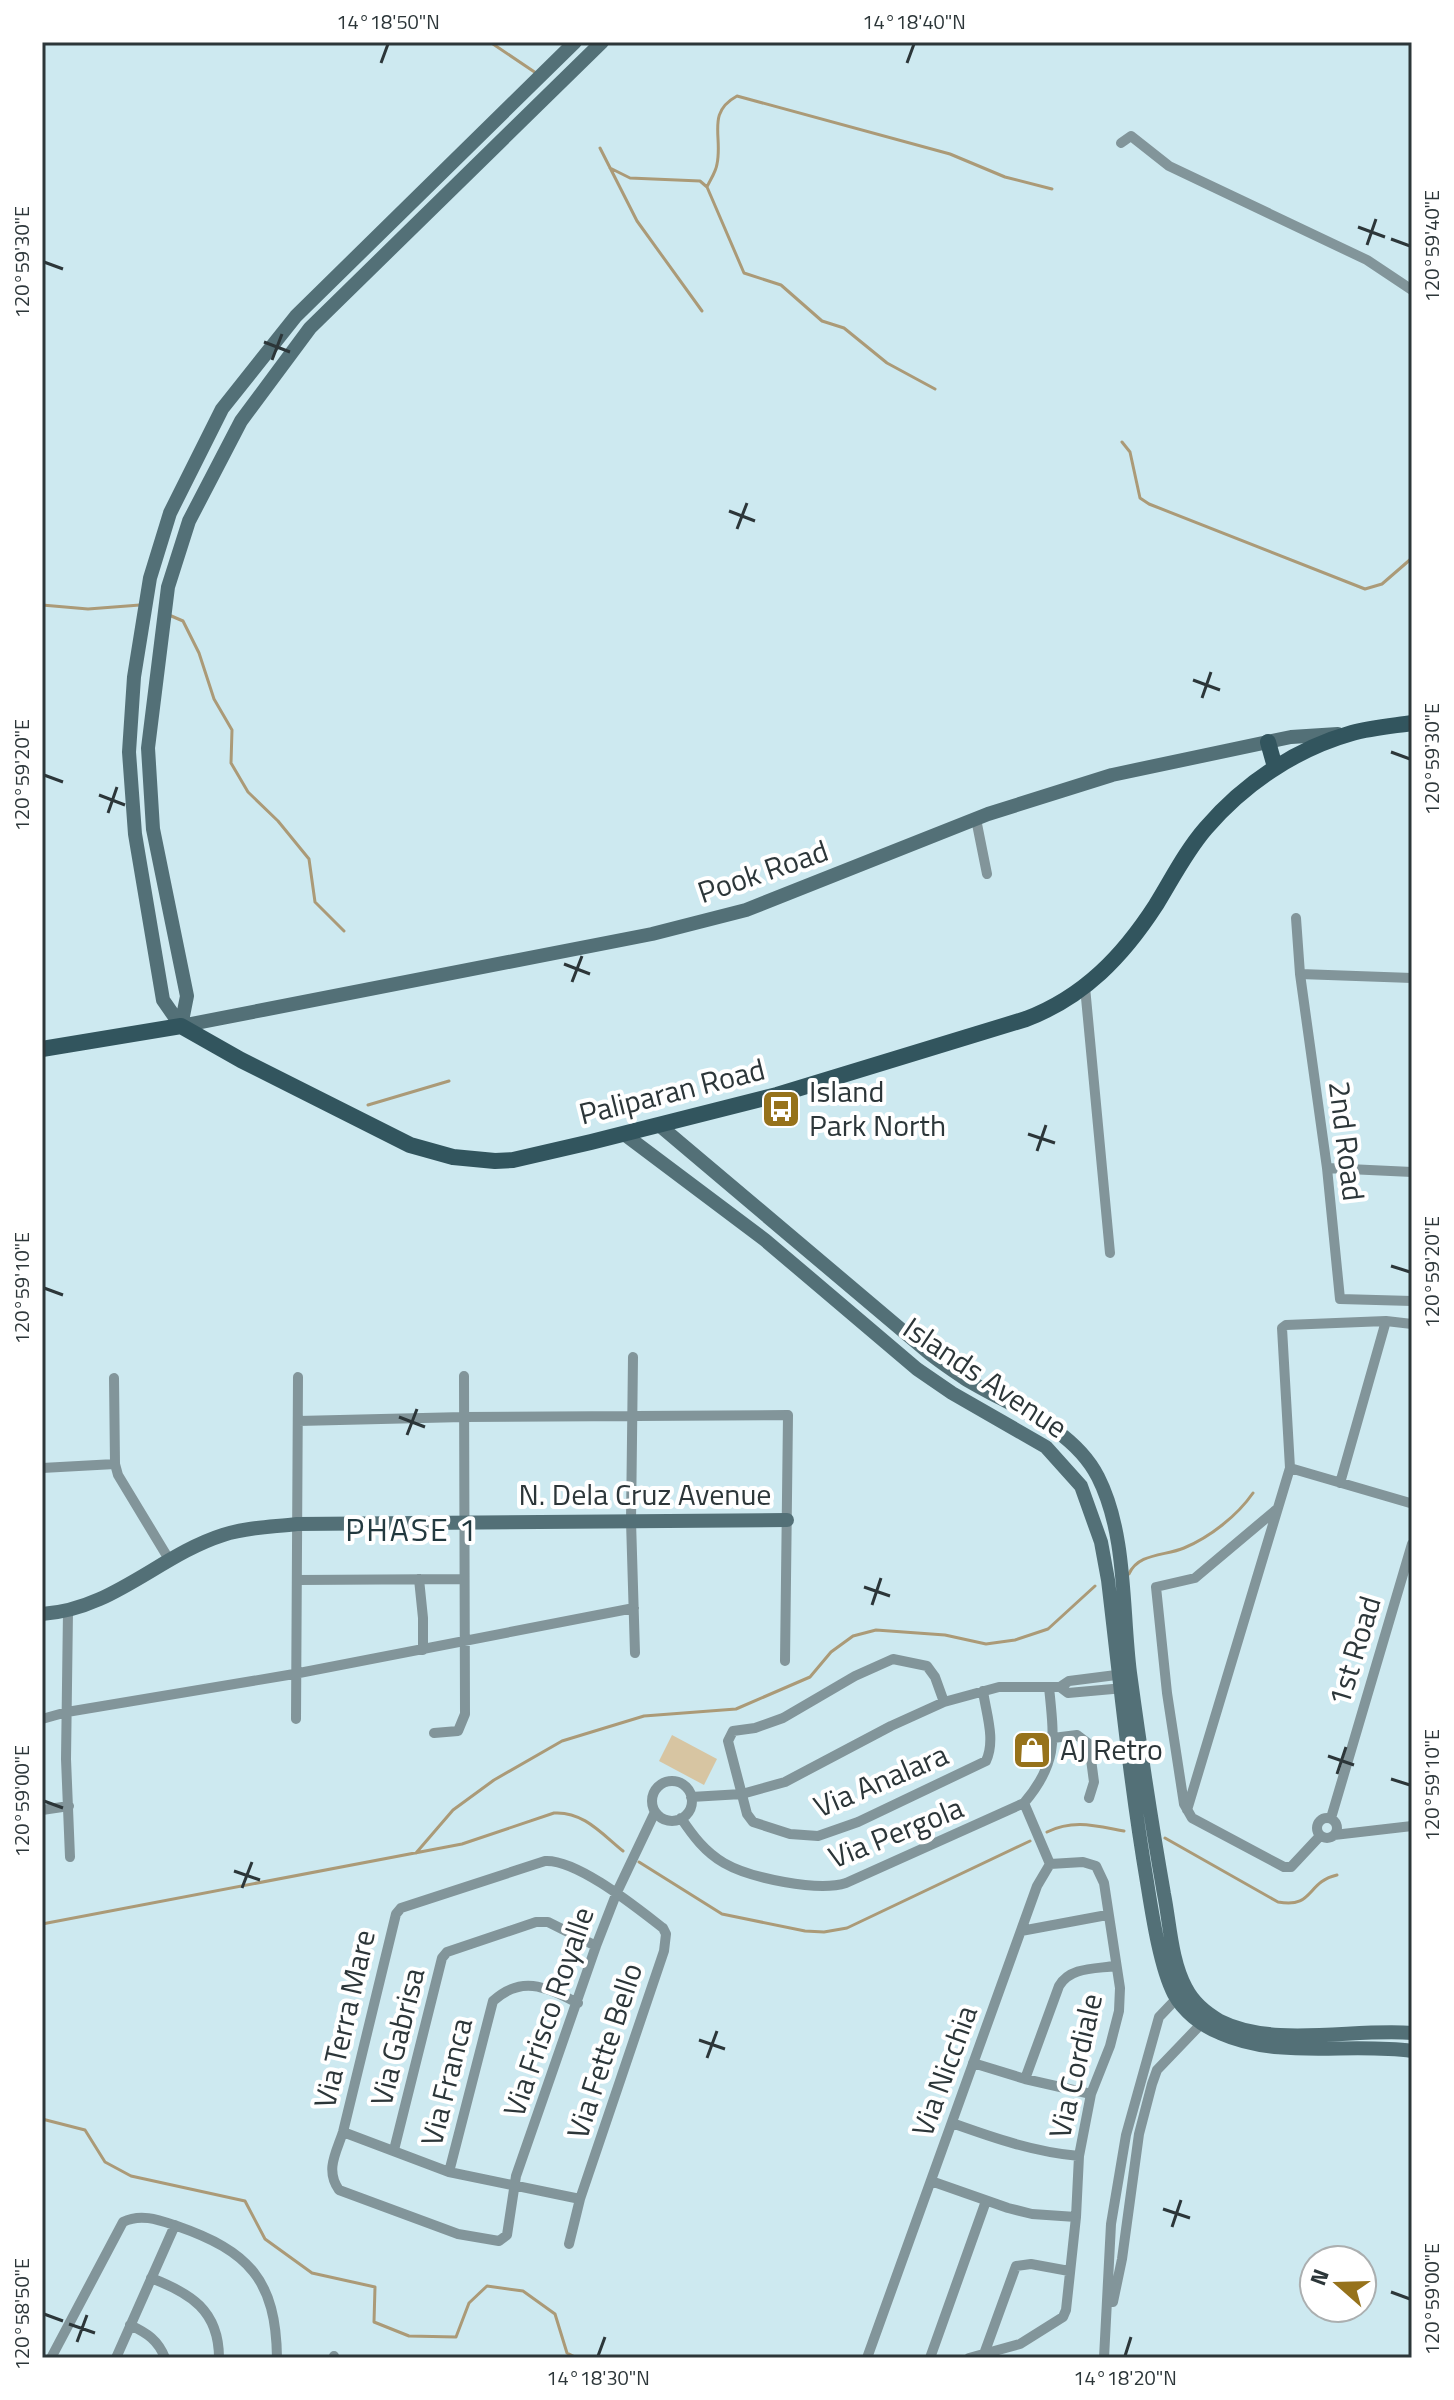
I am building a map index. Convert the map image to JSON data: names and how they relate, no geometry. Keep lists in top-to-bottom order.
{
  "streets": {
    "main road": ["Paliparan Road"],
    "street": [
      "Pook Road",
      "2nd Road",
      "Islands Avenue",
      "N. Dela Cruz Avenue",
      "1st Road",
      "Via Analara",
      "Via Pergola",
      "Via Frisco Royalle",
      "Via Terra Mare",
      "Via Gabrisa",
      "Via Fette Bello",
      "Via Cordiale",
      "Via Nicchia",
      "Via Franca"
    ]
  },
  "crossings": [
    ["Pook Road", "Paliparan Road"],
    ["Paliparan Road", "Islands Avenue"],
    ["Via Pergola", "Via Frisco Royalle"],
    ["Via Frisco Royalle", "Via Terra Mare"],
    ["Via Frisco Royalle", "Via Gabrisa"],
    ["Via Frisco Royalle", "Via Fette Bello"],
    ["Via Frisco Royalle", "Via Franca"],
    ["Via Terra Mare", "Via Fette Bello"],
    ["Via Cordiale", "Via Nicchia"]
  ],
  "districts": ["PHASE 1"],
  "places": {
    "bus stop": ["Island Park North"],
    "shop": ["AJ Retro"]
  },
  "north": "left",
  "coordinates": [
    "14°18'50\"N",
    "14°18'40\"N",
    "120°59'40\"E",
    "120°59'30\"E",
    "120°59'20\"E",
    "120°59'10\"E",
    "120°59'00\"E",
    "120°58'50\"E",
    "14°18'30\"N",
    "14°18'20\"N"
  ]
}
